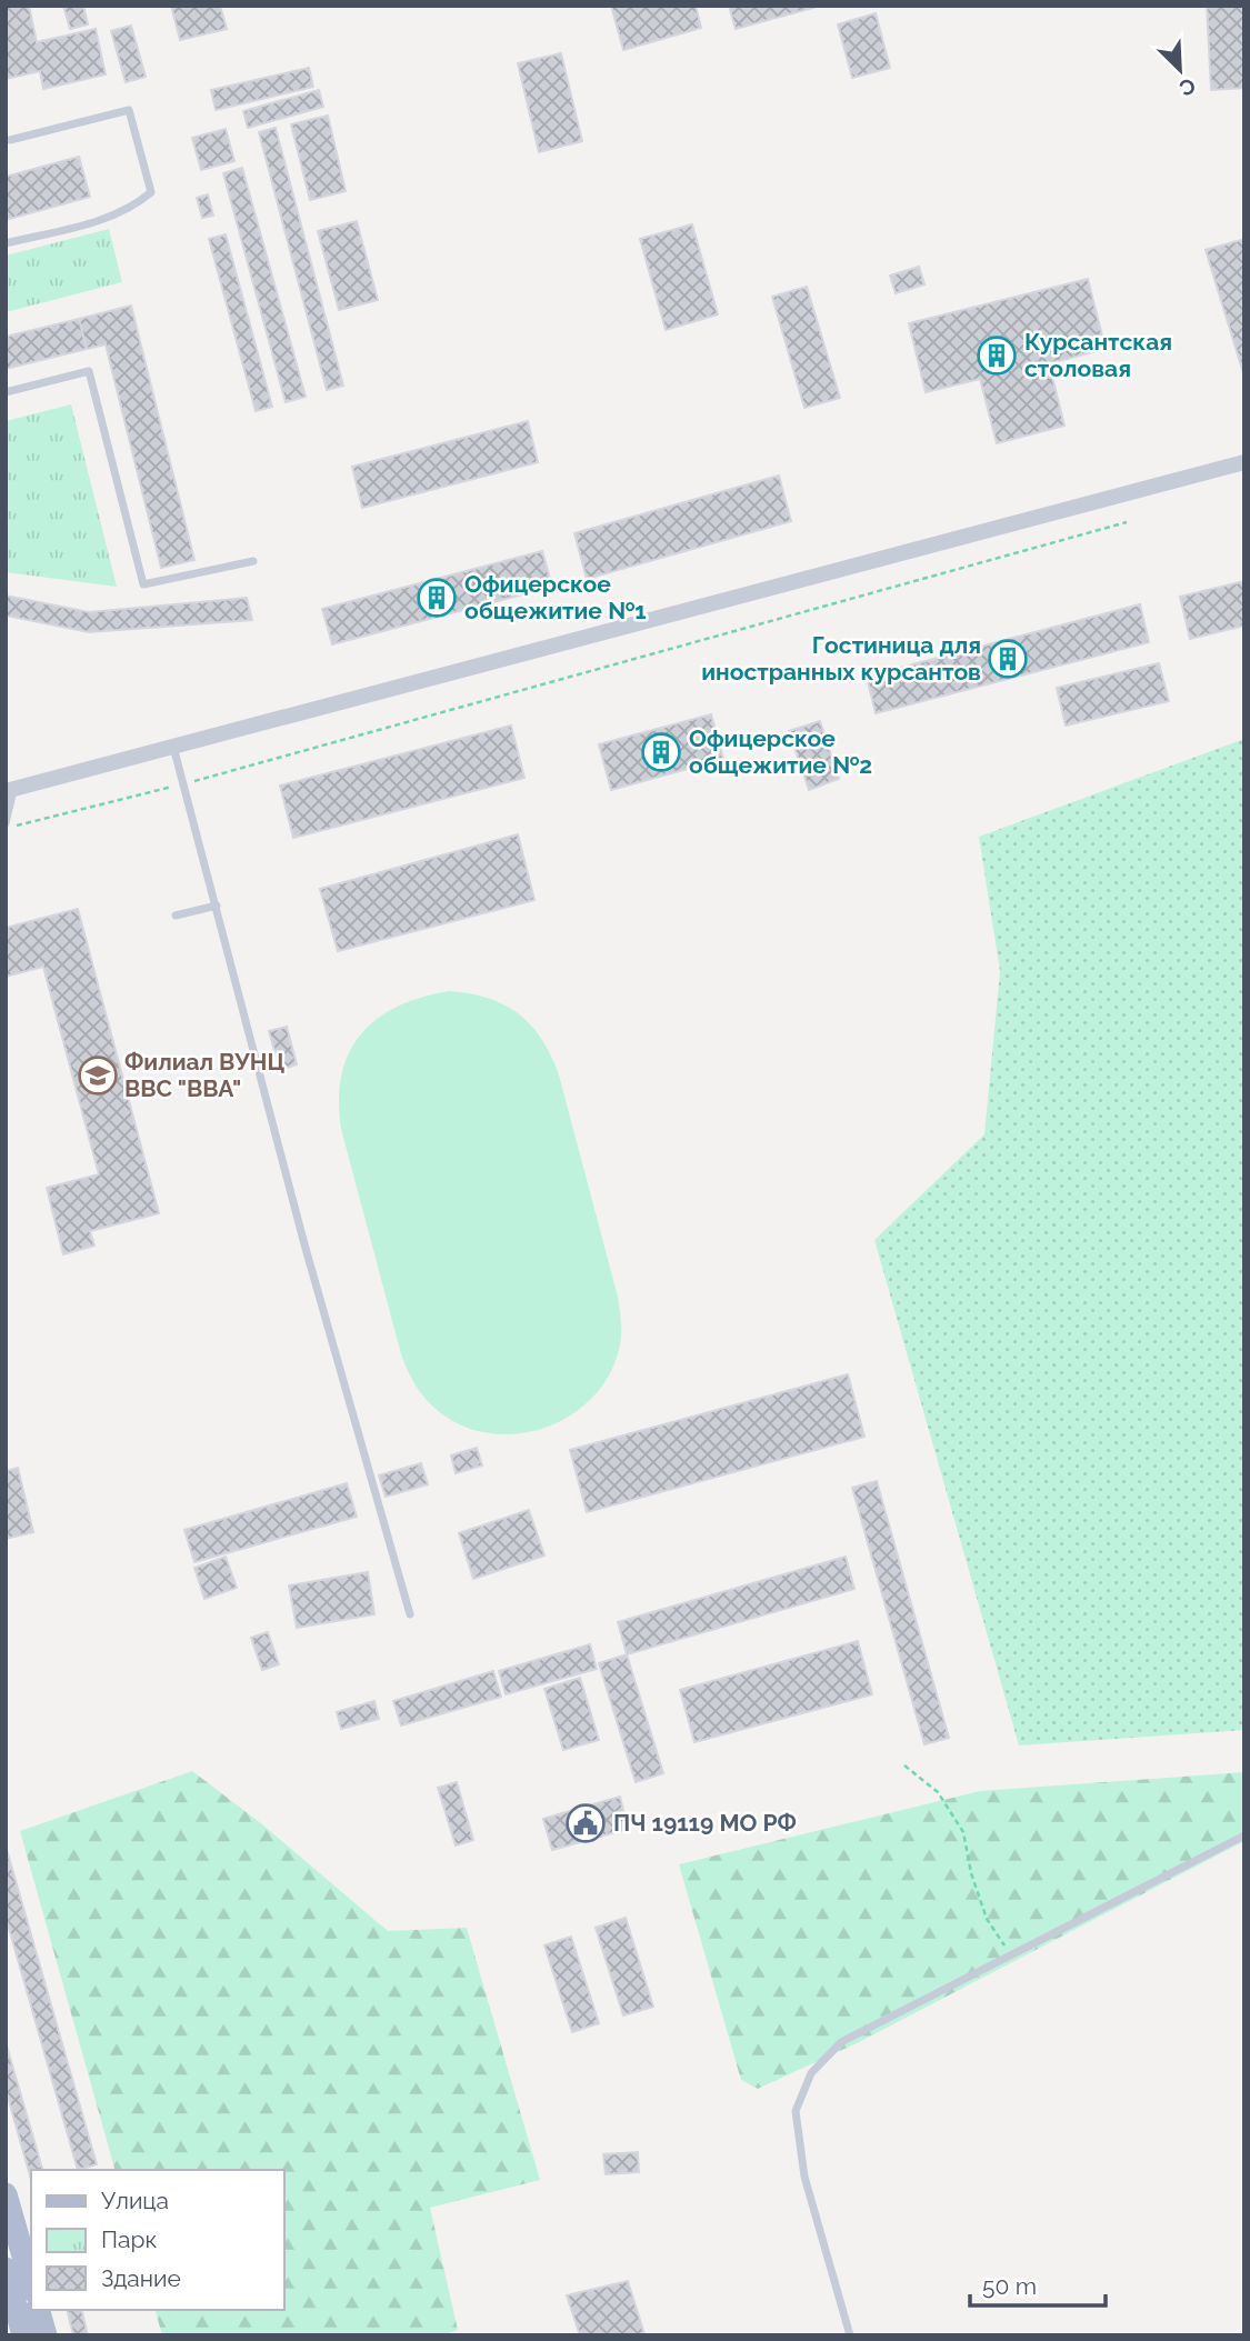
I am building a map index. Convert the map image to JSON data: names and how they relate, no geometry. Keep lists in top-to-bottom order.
{
  "places": {
    "building": [
      "Курсантская столовая",
      "Офицерское общежитие №1",
      "Гостиница для иностранных курсантов",
      "Офицерское общежитие №2"
    ],
    "school or university": ["Филиал ВУНЦ ВВС \"ВВА\""],
    "public building": ["ПЧ 19119 МО РФ"]
  },
  "legend": ["Улица", "Парк", "Здание"],
  "scale_bar": "50 m",
  "north": "bottom right"
}
